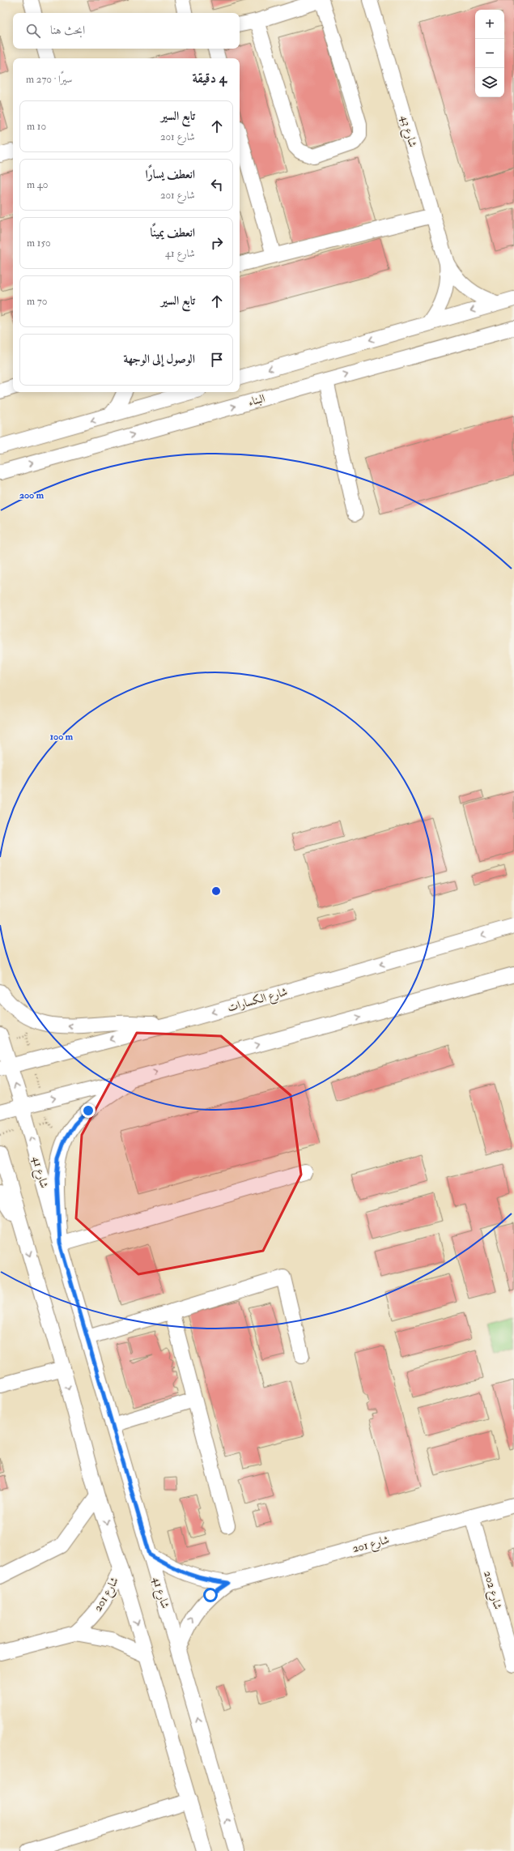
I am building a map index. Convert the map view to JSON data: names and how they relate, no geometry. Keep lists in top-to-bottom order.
{
  "streets": {
    "street": [
      "شارع 43",
      "البناء",
      "شارع الكسارات",
      "شارع 41",
      "شارع 201",
      "شارع 202"
    ]
  },
  "crossings": [
    ["شارع الكسارات", "شارع 41"],
    ["شارع 41", "شارع 201"],
    ["شارع 201", "شارع 202"]
  ],
  "page": {
    "map_buttons": ["+", "−"],
    "search": "ابحث هنا",
    "heading": ["4 دقيقة", "سيرًا · 270 m"],
    "list": [
      ["تابع السير", "شارع 201", "10 m"],
      ["انعطف يسارًا", "شارع 201", "40 m"],
      ["انعطف يمينًا", "شارع 41", "150 m"],
      ["تابع السير", "70 m"],
      "الوصول إلى الوجهة"
    ]
  },
  "rings": ["200 m", "100 m"]
}
